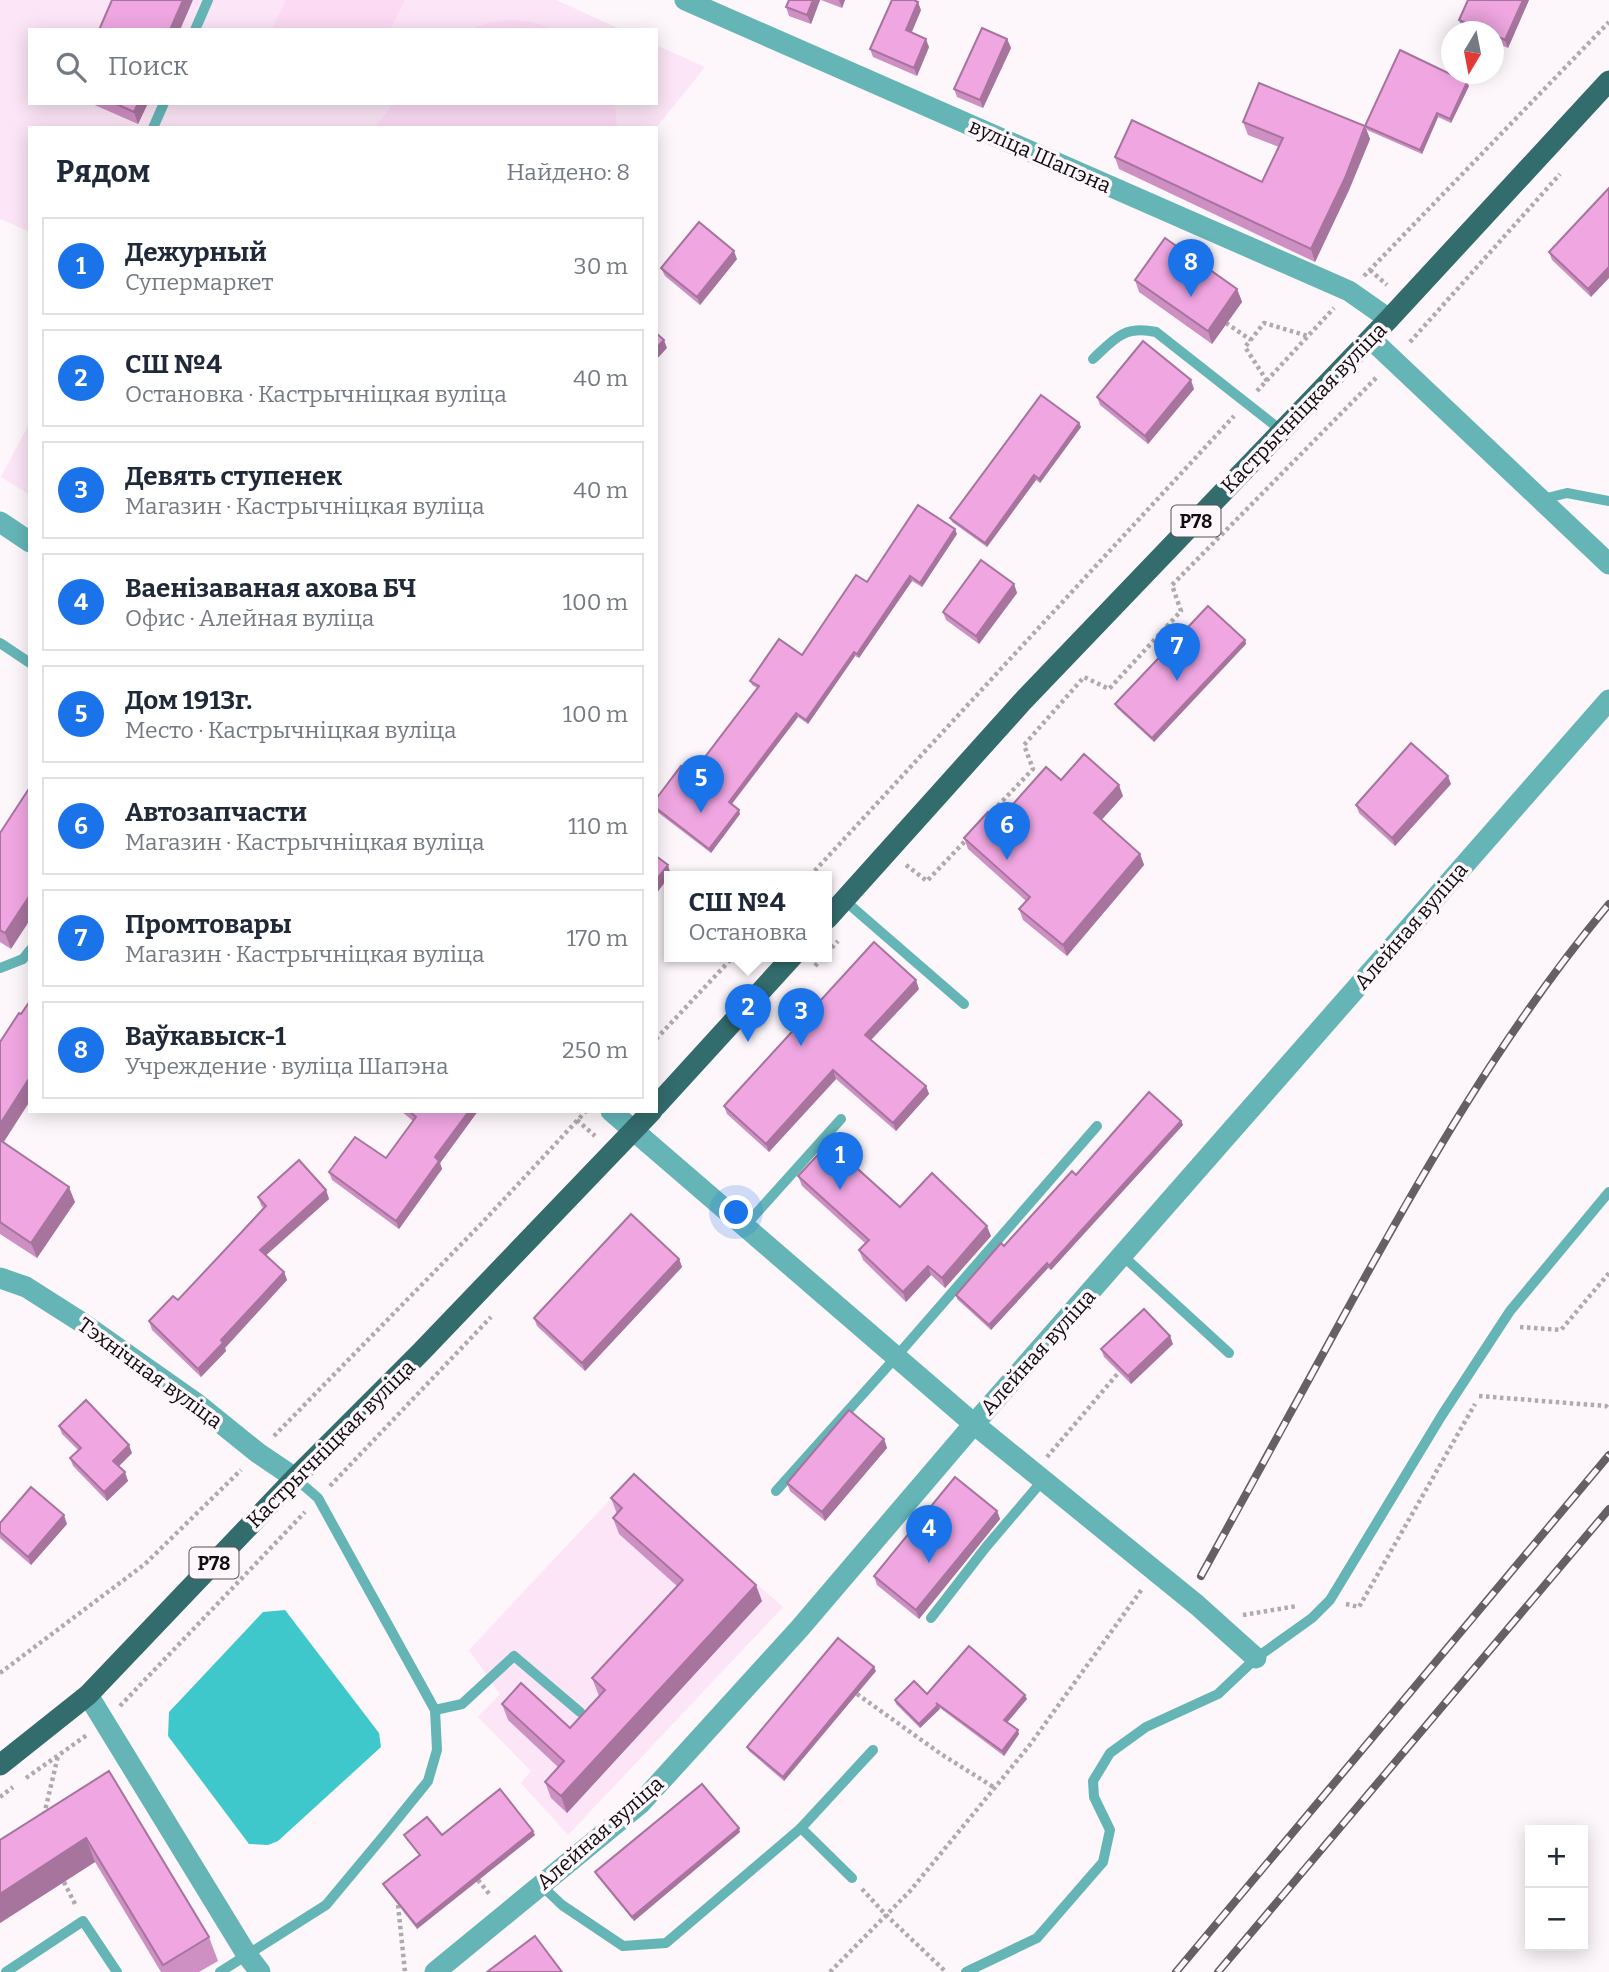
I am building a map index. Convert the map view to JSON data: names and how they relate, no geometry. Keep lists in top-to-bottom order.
{
  "streets": {
    "main road": ["Кастрычніцкая вуліца", "Р78"],
    "street": ["вуліца Шапэна", "Алейная вуліца", "Тэхнічная вуліца"]
  },
  "crossings": [
    ["вуліца Шапэна", "Кастрычніцкая вуліца"],
    ["Кастрычніцкая вуліца", "Тэхнічная вуліца"]
  ],
  "north": "bottom",
  "page": {
    "search": "Поиск",
    "heading": ["Рядом", "Найдено: 8"],
    "list": [
      {
        "mark": "1",
        "name": "Дежурный",
        "note": "Супермаркет",
        "value": "30 m"
      },
      {
        "mark": "2",
        "name": "СШ №4",
        "note": "Остановка · Кастрычніцкая вуліца",
        "value": "40 m"
      },
      {
        "mark": "3",
        "name": "Девять ступенек",
        "note": "Магазин · Кастрычніцкая вуліца",
        "value": "40 m"
      },
      {
        "mark": "4",
        "name": "Ваенізаваная ахова БЧ",
        "note": "Офис · Алейная вуліца",
        "value": "100 m"
      },
      {
        "mark": "5",
        "name": "Дом 1913г.",
        "note": "Место · Кастрычніцкая вуліца",
        "value": "100 m"
      },
      {
        "mark": "6",
        "name": "Автозапчасти",
        "note": "Магазин · Кастрычніцкая вуліца",
        "value": "110 m"
      },
      {
        "mark": "7",
        "name": "Промтовары",
        "note": "Магазин · Кастрычніцкая вуліца",
        "value": "170 m"
      },
      {
        "mark": "8",
        "name": "Ваўкавыск-1",
        "note": "Учреждение · вуліца Шапэна",
        "value": "250 m"
      }
    ],
    "pins": [
      "8",
      "7",
      "5",
      "6",
      "2",
      "3",
      "1",
      "4"
    ],
    "popup": ["СШ №4", "Остановка"],
    "map_buttons": ["+", "−"]
  }
}
